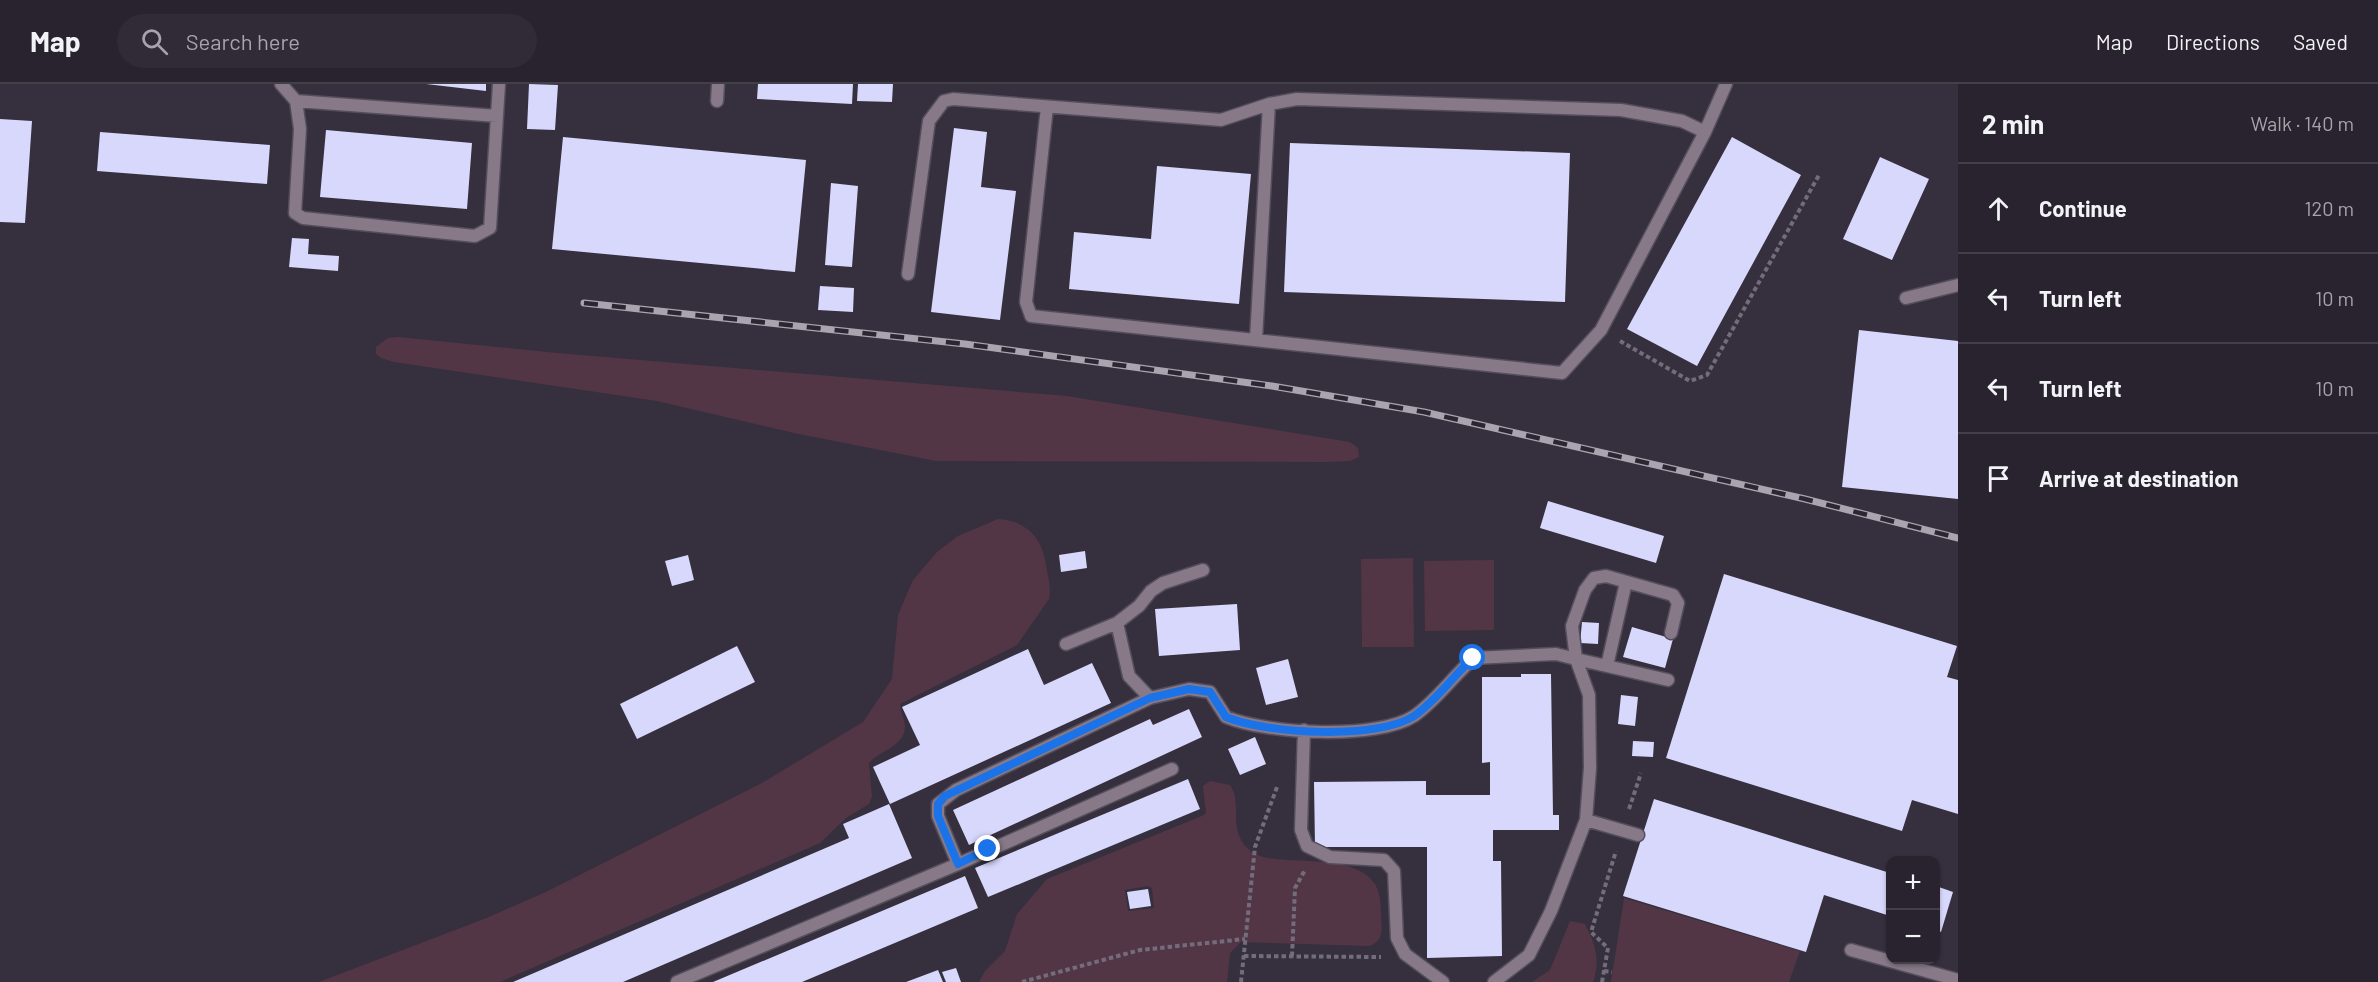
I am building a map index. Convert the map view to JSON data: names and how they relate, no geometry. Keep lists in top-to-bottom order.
{
  "page": {
    "header": "Map",
    "search": "Search here",
    "nav": ["Map", "Directions", "Saved"],
    "heading": ["2 min", "Walk · 140 m"],
    "list": [
      ["Continue", "120 m"],
      ["Turn left", "10 m"],
      ["Turn left", "10 m"],
      "Arrive at destination"
    ],
    "map_buttons": ["+", "−"]
  }
}
